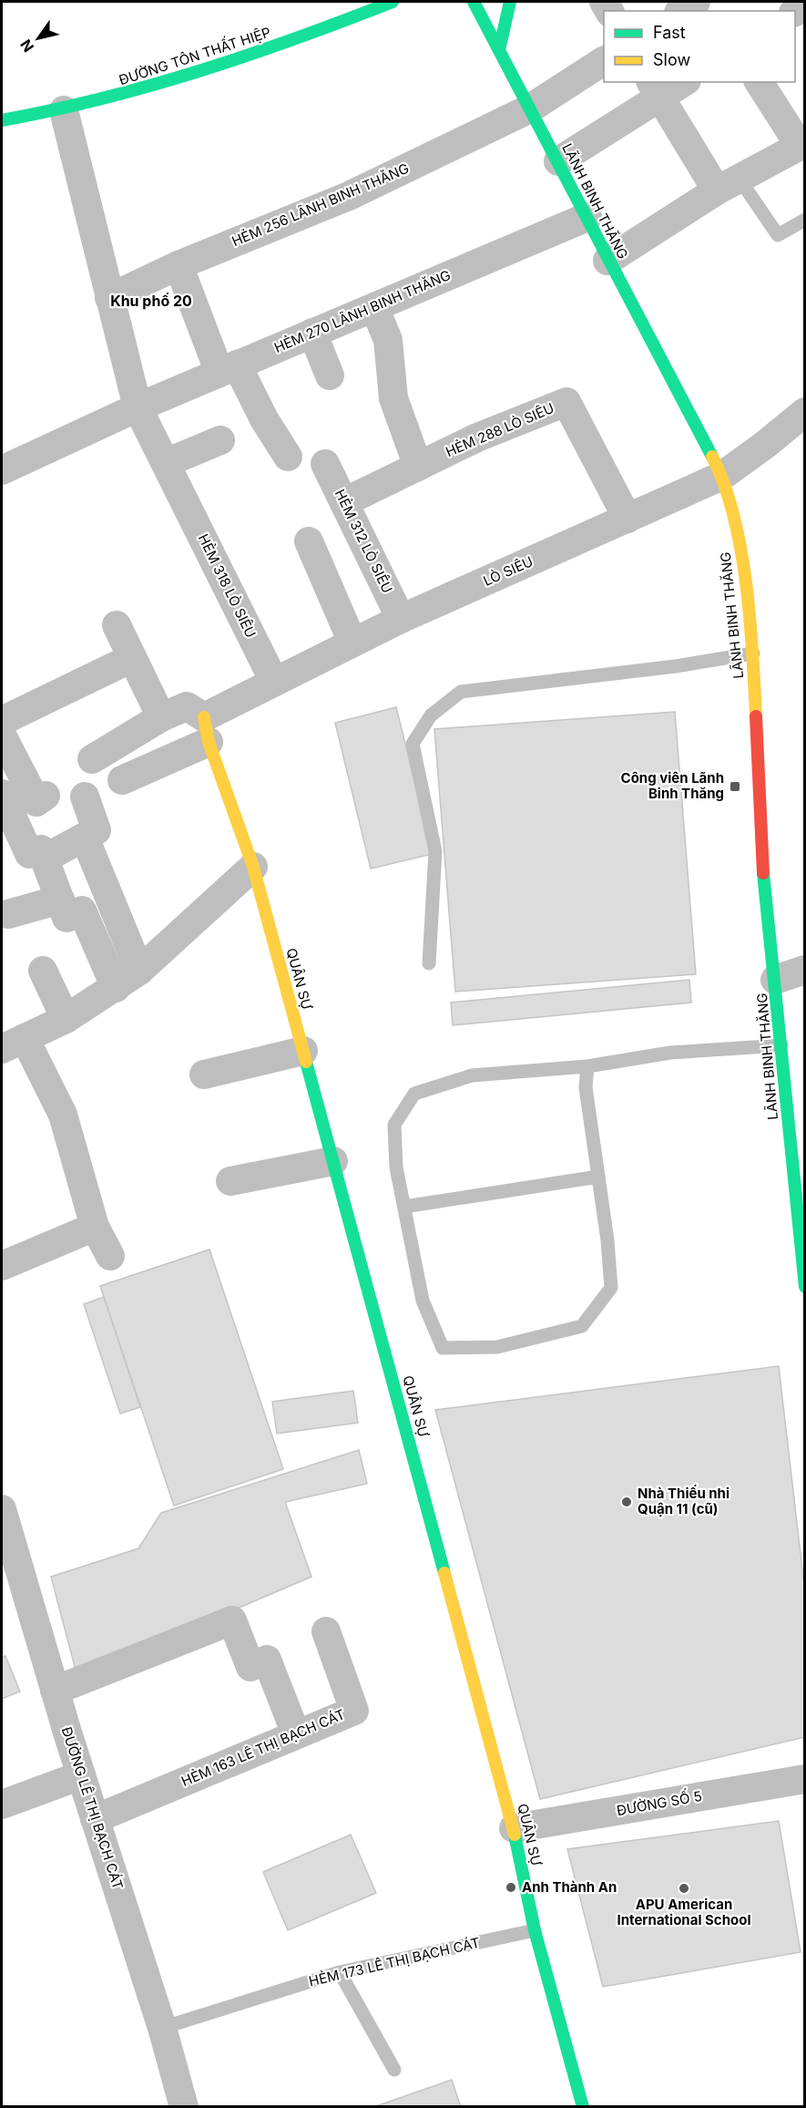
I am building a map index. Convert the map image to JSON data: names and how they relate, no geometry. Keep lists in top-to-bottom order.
{
  "streets": {
    "street": [
      "ĐƯỜNG TÔN THẤT HIỆP",
      "LÃNH BINH THĂNG",
      "HẺM 256 LÃNH BINH THĂNG",
      "HẺM 270 LÃNH BINH THĂNG",
      "HẺM 288 LÒ SIÊU",
      "HẺM 312 LÒ SIÊU",
      "LÒ SIÊU",
      "HẺM 318 LÒ SIÊU",
      "QUÂN SỰ",
      "HẺM 163 LÊ THỊ BẠCH CÁT",
      "ĐƯỜNG SỐ 5",
      "ĐƯỜNG LÊ THỊ BẠCH CÁT"
    ],
    "lane": ["HẺM 173 LÊ THỊ BẠCH CÁT"]
  },
  "crossings": [
    ["ĐƯỜNG TÔN THẤT HIỆP", "HẺM 318 LÒ SIÊU"],
    ["LÃNH BINH THĂNG", "HẺM 256 LÃNH BINH THĂNG"],
    ["LÃNH BINH THĂNG", "HẺM 270 LÃNH BINH THĂNG"],
    ["LÃNH BINH THĂNG", "LÒ SIÊU"],
    ["HẺM 256 LÃNH BINH THĂNG", "HẺM 318 LÒ SIÊU"],
    ["HẺM 270 LÃNH BINH THĂNG", "HẺM 318 LÒ SIÊU"],
    ["HẺM 288 LÒ SIÊU", "HẺM 312 LÒ SIÊU"],
    ["HẺM 288 LÒ SIÊU", "LÒ SIÊU"],
    ["HẺM 312 LÒ SIÊU", "LÒ SIÊU"],
    ["LÒ SIÊU", "HẺM 318 LÒ SIÊU"],
    ["LÒ SIÊU", "QUÂN SỰ"],
    ["QUÂN SỰ", "ĐƯỜNG SỐ 5"],
    ["QUÂN SỰ", "HẺM 173 LÊ THỊ BẠCH CÁT"],
    ["HẺM 163 LÊ THỊ BẠCH CÁT", "ĐƯỜNG LÊ THỊ BẠCH CÁT"],
    ["ĐƯỜNG LÊ THỊ BẠCH CÁT", "HẺM 173 LÊ THỊ BẠCH CÁT"]
  ],
  "districts": ["Khu phố 20"],
  "places": {
    "transit": ["Công viên Lãnh Binh Thăng"],
    "other": ["Nhà Thiếu nhi Quận 11 (cũ)", "Anh Thành An", "APU American International School"]
  },
  "legend": ["Fast", "Slow"],
  "north": "bottom left"
}
